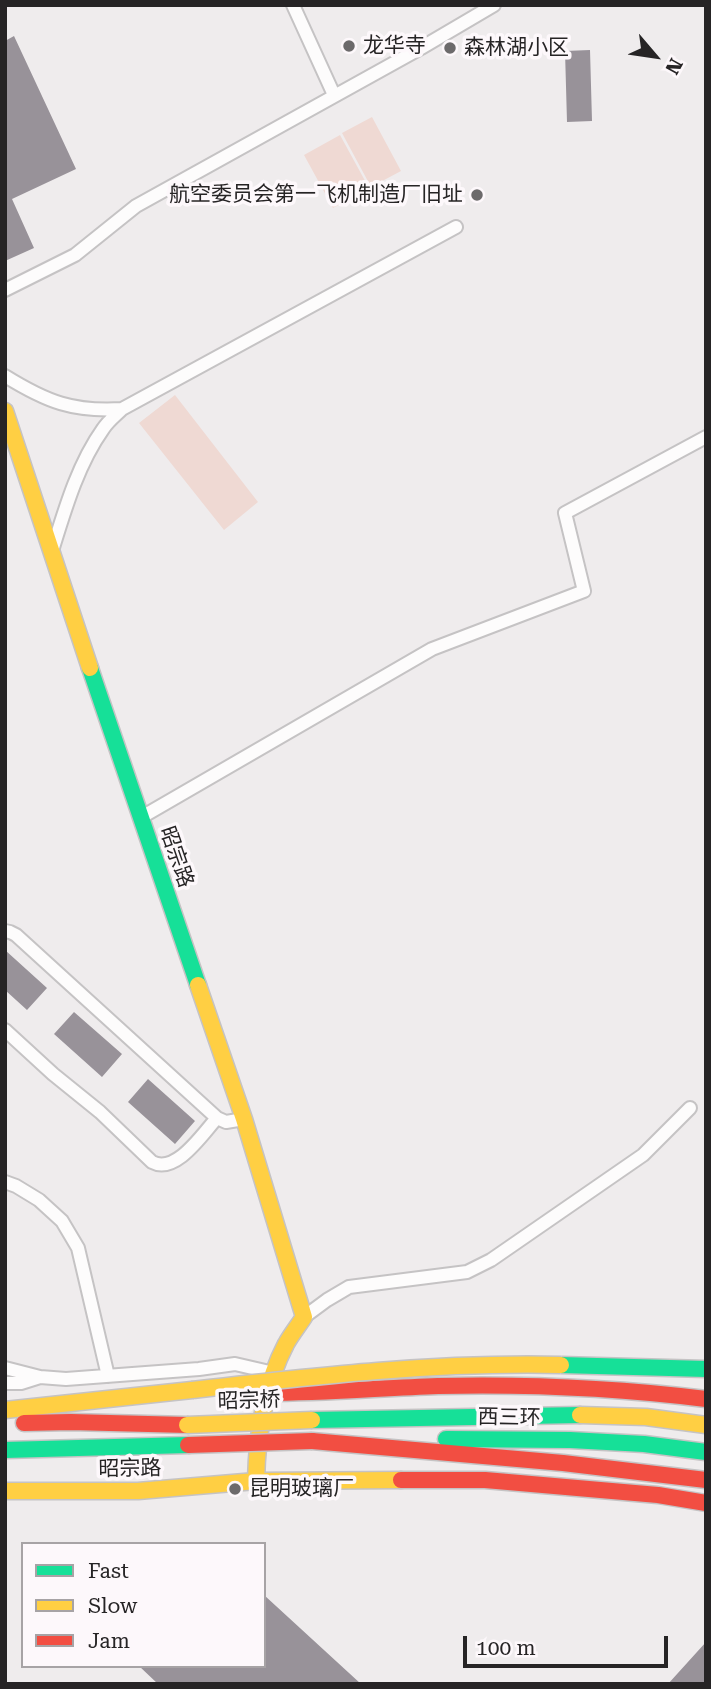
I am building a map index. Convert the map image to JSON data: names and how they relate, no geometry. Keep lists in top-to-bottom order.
{
  "streets": {
    "main road": ["昭宗路", "昭宗桥", "西三环"]
  },
  "crossings": [
    ["昭宗桥", "西三环"]
  ],
  "places": [
    "龙华寺",
    "森林湖小区",
    "航空委员会第一飞机制造厂旧址",
    "昆明玻璃厂"
  ],
  "legend": ["Fast", "Slow", "Jam"],
  "scale_bar": "100 m",
  "north": "bottom right"
}
